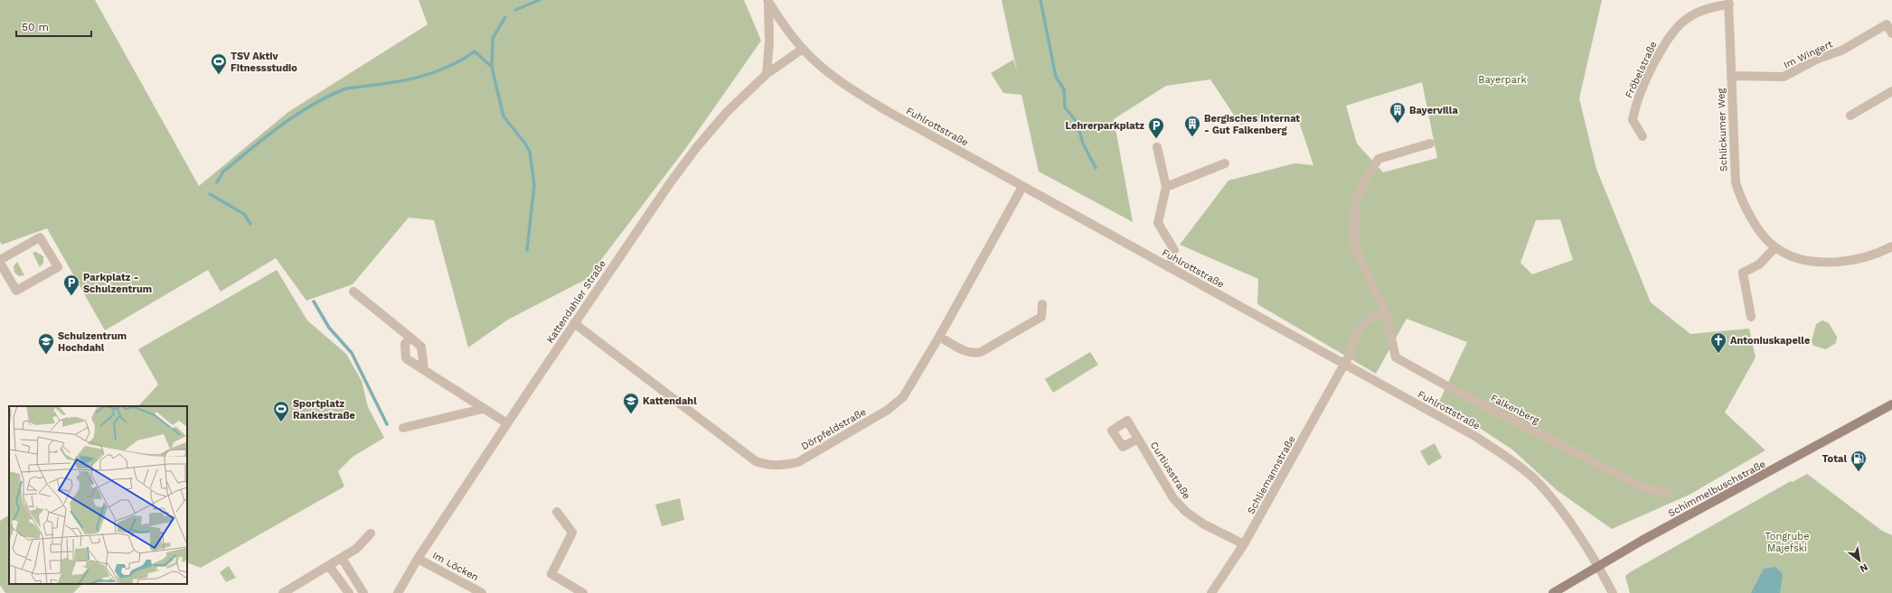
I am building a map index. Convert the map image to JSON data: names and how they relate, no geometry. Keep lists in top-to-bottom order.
{
  "streets": {
    "main road": ["Schimmelbuschstraße"],
    "street": [
      "Im Wingert",
      "Fröbelstraße",
      "Fuhlrottstraße",
      "Schlickumer Weg",
      "Kattendahler Straße",
      "Falkenberg",
      "Dörpfeldstraße",
      "Curtiusstraße",
      "Schliemannstraße",
      "Im Löcken"
    ]
  },
  "crossings": [
    ["Im Wingert", "Schlickumer Weg"],
    ["Fröbelstraße", "Schlickumer Weg"],
    ["Fuhlrottstraße", "Kattendahler Straße"],
    ["Fuhlrottstraße", "Dörpfeldstraße"],
    ["Fuhlrottstraße", "Schliemannstraße"],
    ["Fuhlrottstraße", "Schimmelbuschstraße"],
    ["Kattendahler Straße", "Dörpfeldstraße"],
    ["Kattendahler Straße", "Im Löcken"],
    ["Curtiusstraße", "Schliemannstraße"]
  ],
  "parks": ["Bayerpark", "Tongrube Majefski"],
  "places": {
    "sports": ["TSV Aktiv Fitnessstudio", "Sportplatz Rankestraße"],
    "building": ["Bayervilla", "Bergisches Internat - Gut Falkenberg"],
    "parking": ["Lehrerparkplatz", "Parkplatz - Schulzentrum"],
    "church": ["Antoniuskapelle"],
    "school or university": ["Schulzentrum Hochdahl", "Kattendahl"],
    "fuel station": ["Total"]
  },
  "scale_bar": "50 m",
  "north": "bottom right"
}
